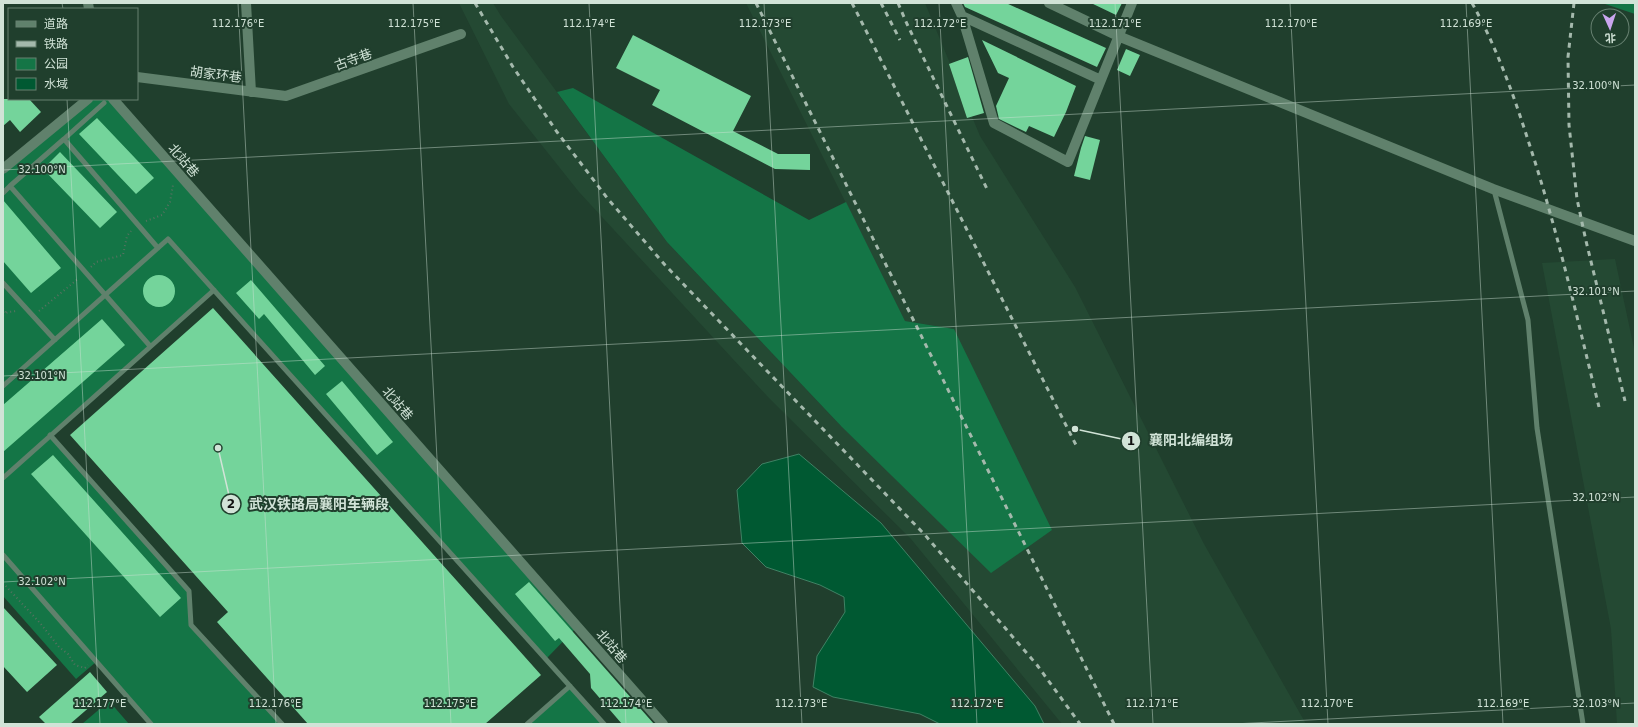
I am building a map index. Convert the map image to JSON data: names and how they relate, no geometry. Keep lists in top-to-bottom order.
{
  "streets": {
    "street": ["古寺巷", "胡家环巷", "北站巷"]
  },
  "crossings": [
    ["古寺巷", "胡家环巷"]
  ],
  "places": ["襄阳北编组场", "武汉铁路局襄阳车辆段"],
  "legend": [
    "道路",
    "铁路",
    "公园",
    "水域"
  ],
  "north": "bottom",
  "coordinates": [
    "112.176°E",
    "112.175°E",
    "112.174°E",
    "112.173°E",
    "112.172°E",
    "112.171°E",
    "112.170°E",
    "112.169°E",
    "32.100°N",
    "32.101°N",
    "32.102°N",
    "112.177°E",
    "32.103°N"
  ]
}
